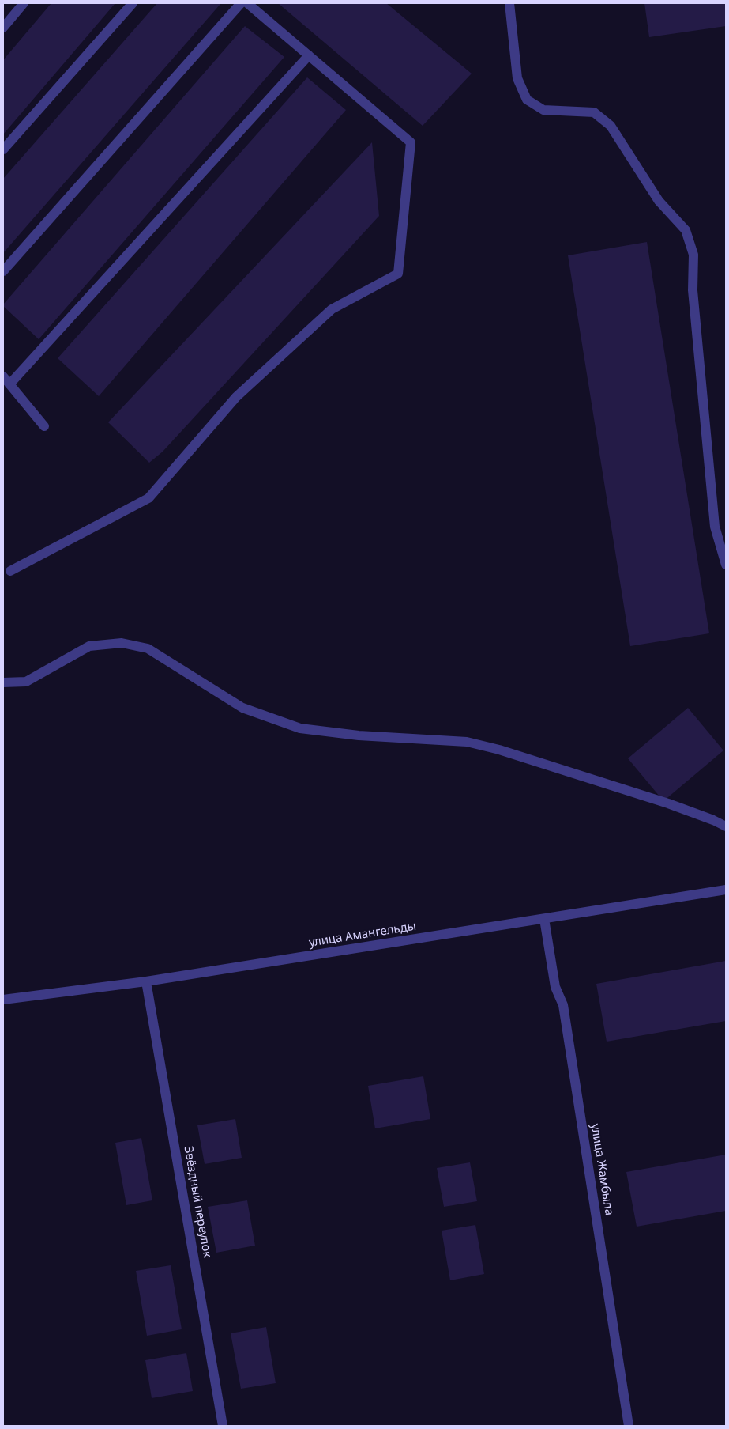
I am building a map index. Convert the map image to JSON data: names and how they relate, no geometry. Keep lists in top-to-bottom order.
{
  "streets": {
    "street": ["улица Амангельды", "улица Жамбыла", "Звёздный переулок"]
  },
  "crossings": [
    ["улица Амангельды", "улица Жамбыла"],
    ["улица Амангельды", "Звёздный переулок"]
  ]
}
